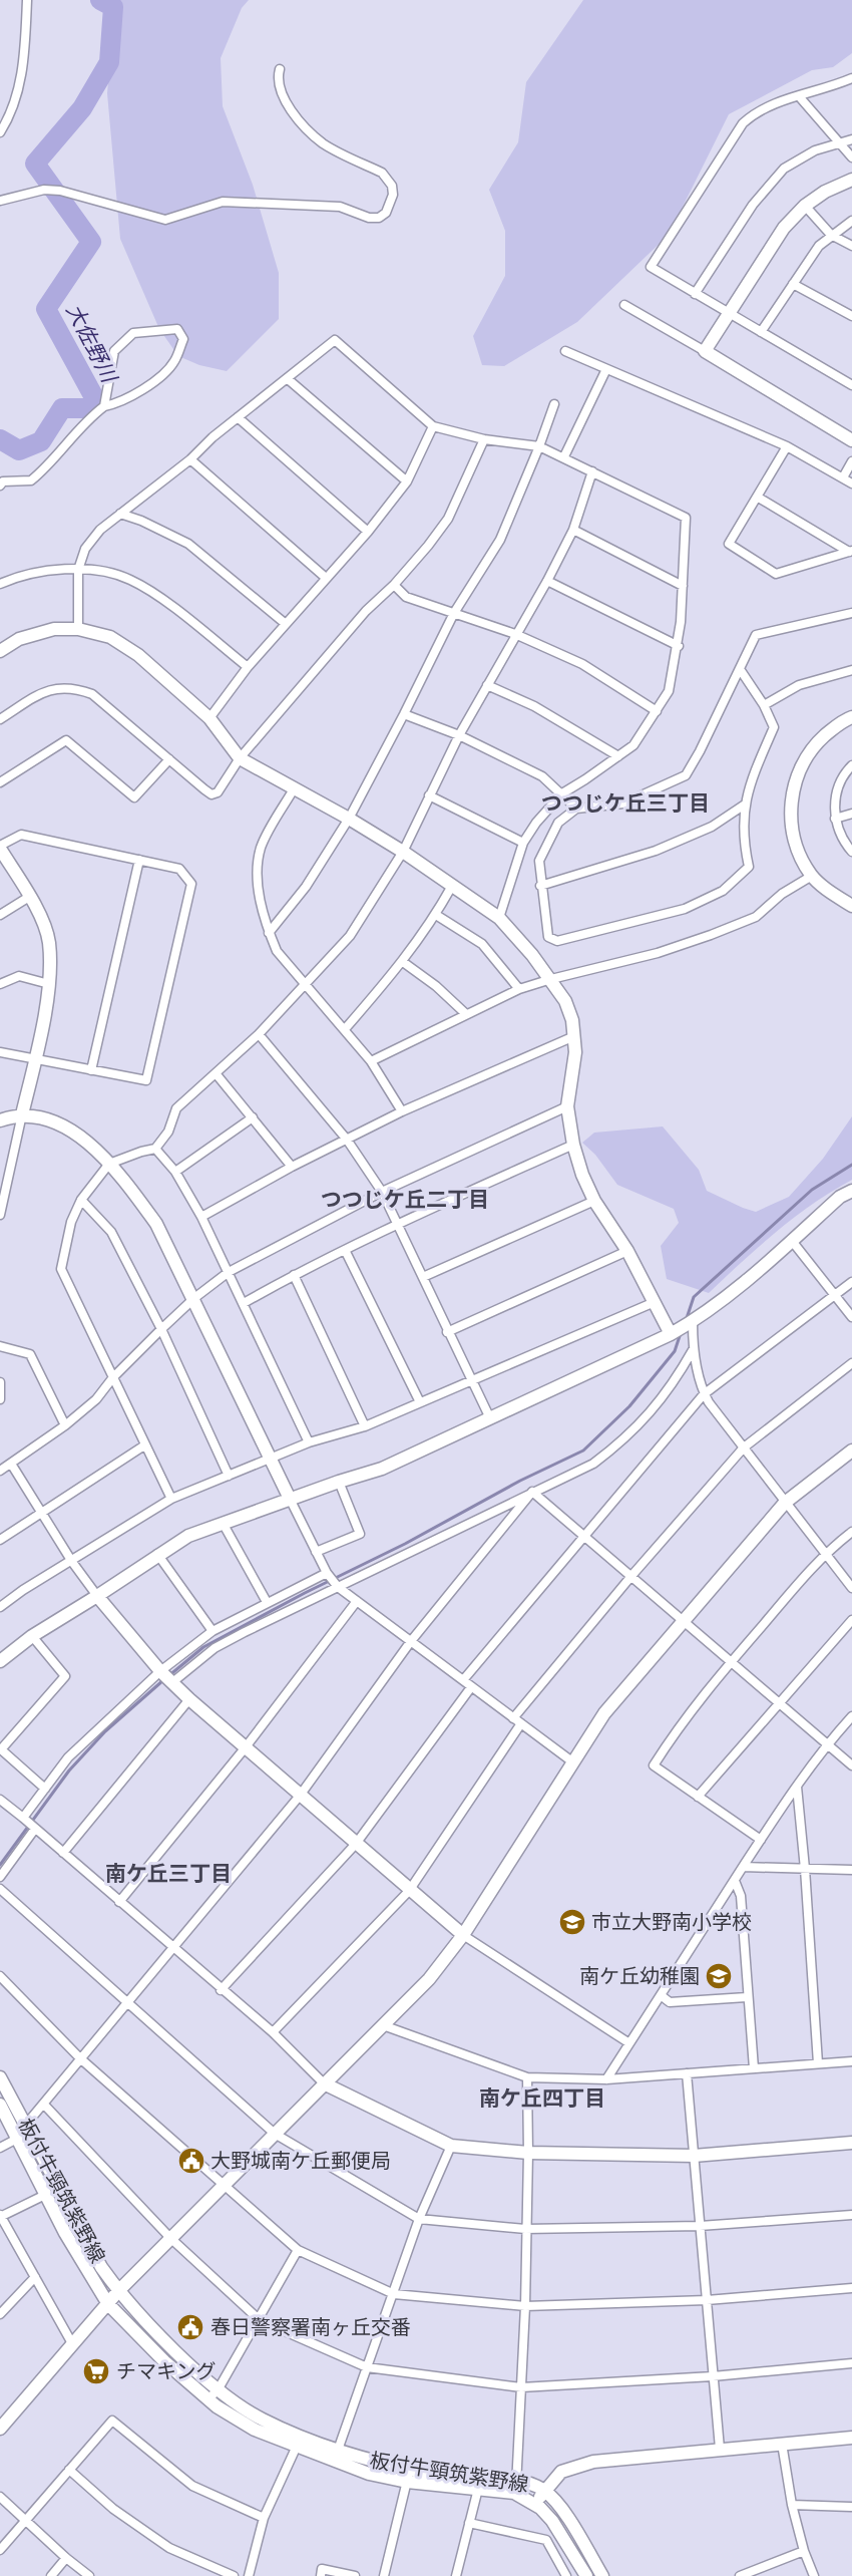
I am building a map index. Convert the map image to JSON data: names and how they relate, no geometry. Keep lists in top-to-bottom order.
{
  "streets": {
    "street": ["板付牛頸筑紫野線"]
  },
  "districts": [
    "つつじケ丘三丁目",
    "つつじケ丘二丁目",
    "南ケ丘三丁目",
    "南ケ丘四丁目"
  ],
  "water": ["大佐野川"],
  "places": {
    "school or university": ["市立大野南小学校", "南ケ丘幼稚園"],
    "public building": ["大野城南ケ丘郵便局", "春日警察署南ヶ丘交番"],
    "supermarket": ["チマキング"]
  }
}
